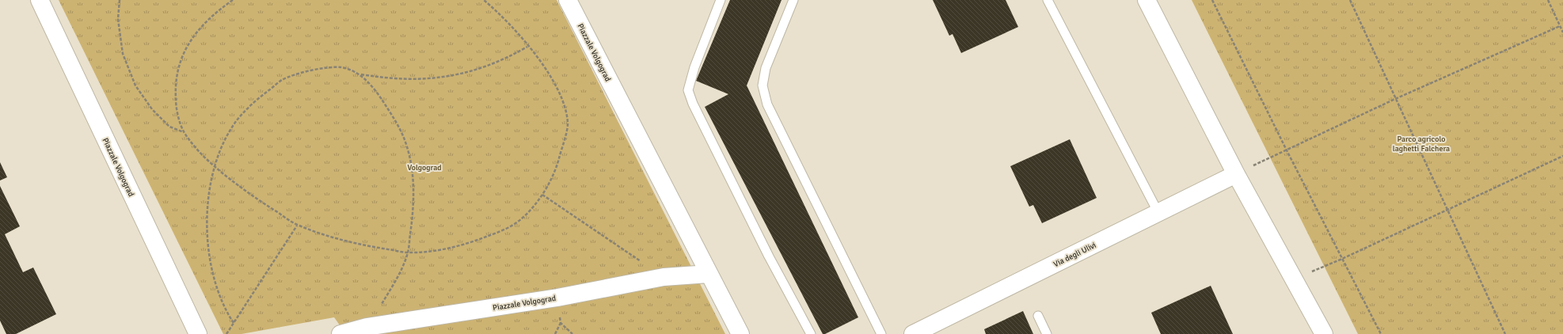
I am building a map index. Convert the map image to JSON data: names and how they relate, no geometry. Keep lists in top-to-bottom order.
{
  "streets": {
    "street": ["Piazzale Volgograd", "Via degli Ulivi"]
  },
  "parks": ["Parco agricolo laghetti Falchera", "Volgograd"]
}
